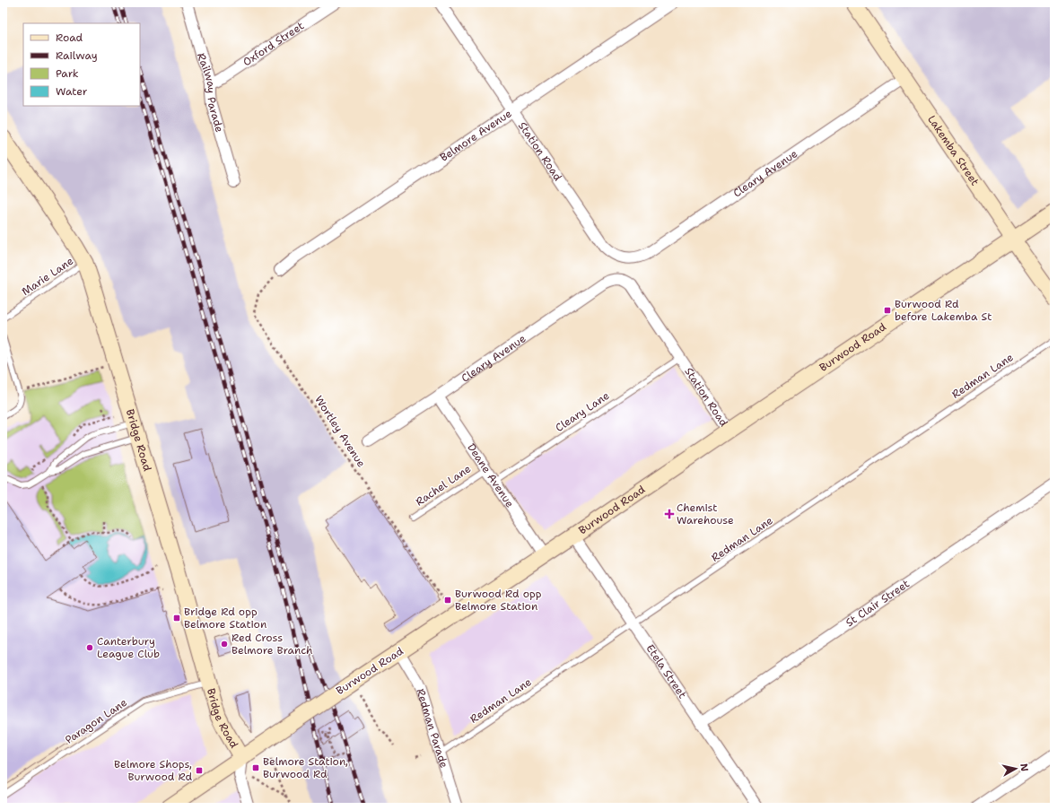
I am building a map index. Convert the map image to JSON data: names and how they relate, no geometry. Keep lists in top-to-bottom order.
{
  "streets": {
    "main road": ["Lakemba Street", "Burwood Road", "Bridge Road"],
    "street": [
      "Oxford Street",
      "Railway Parade",
      "Belmore Avenue",
      "Station Road",
      "Cleary Avenue",
      "Deane Avenue",
      "St Clair Street",
      "Etela Street",
      "Redman Parade"
    ],
    "lane": [
      "Marie Lane",
      "Redman Lane",
      "Cleary Lane",
      "Rachel Lane",
      "Paragon Lane"
    ],
    "path": ["Wortley Avenue"]
  },
  "crossings": [
    ["Oxford Street", "Railway Parade"],
    ["Belmore Avenue", "Station Road"],
    ["Belmore Avenue", "Wortley Avenue"],
    ["Lakemba Street", "Cleary Avenue"],
    ["Lakemba Street", "Burwood Road"],
    ["Station Road", "Cleary Avenue"],
    ["Station Road", "Burwood Road"],
    ["Station Road", "Cleary Lane"],
    ["Cleary Avenue", "Deane Avenue"],
    ["Marie Lane", "Bridge Road"],
    ["Burwood Road", "Bridge Road"],
    ["Burwood Road", "Deane Avenue"],
    ["Burwood Road", "Etela Street"],
    ["Burwood Road", "Redman Parade"],
    ["Redman Lane", "Etela Street"],
    ["Redman Lane", "Redman Parade"],
    ["Cleary Lane", "Deane Avenue"],
    ["Bridge Road", "Paragon Lane"],
    ["Deane Avenue", "Rachel Lane"],
    ["St Clair Street", "Etela Street"]
  ],
  "places": {
    "transit": [
      "Burwood Rd before Lakemba St",
      "Burwood Rd opp Belmore Station",
      "Bridge Rd opp Belmore Station",
      "Belmore Station, Burwood Rd",
      "Belmore Shops, Burwood Rd"
    ],
    "health": ["Chemist Warehouse"],
    "other": ["Red Cross Belmore Branch", "Canterbury League Club"]
  },
  "legend": [
    "Road",
    "Railway",
    "Park",
    "Water"
  ],
  "north": "right"
}
